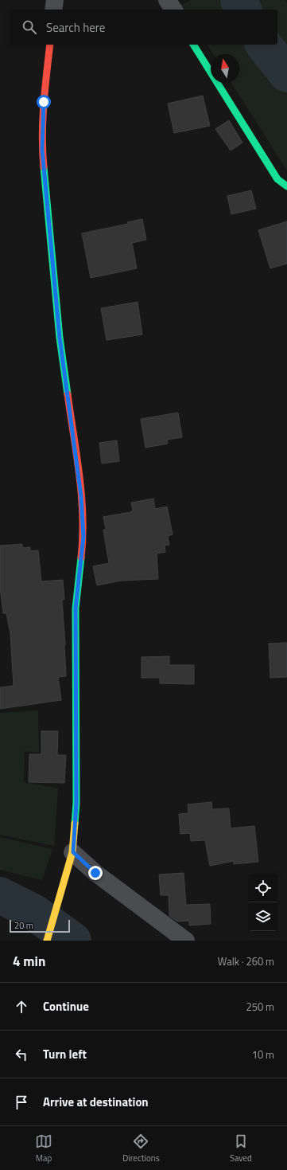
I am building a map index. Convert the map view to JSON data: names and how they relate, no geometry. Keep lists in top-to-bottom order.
{
  "scale_bar": "20 m",
  "north": "top",
  "page": {
    "search": "Search here",
    "scale": "20 m",
    "heading": ["4 min", "Walk · 260 m"],
    "list": [
      ["Continue", "250 m"],
      ["Turn left", "10 m"],
      "Arrive at destination"
    ],
    "nav": ["Map", "Directions", "Saved"]
  }
}
